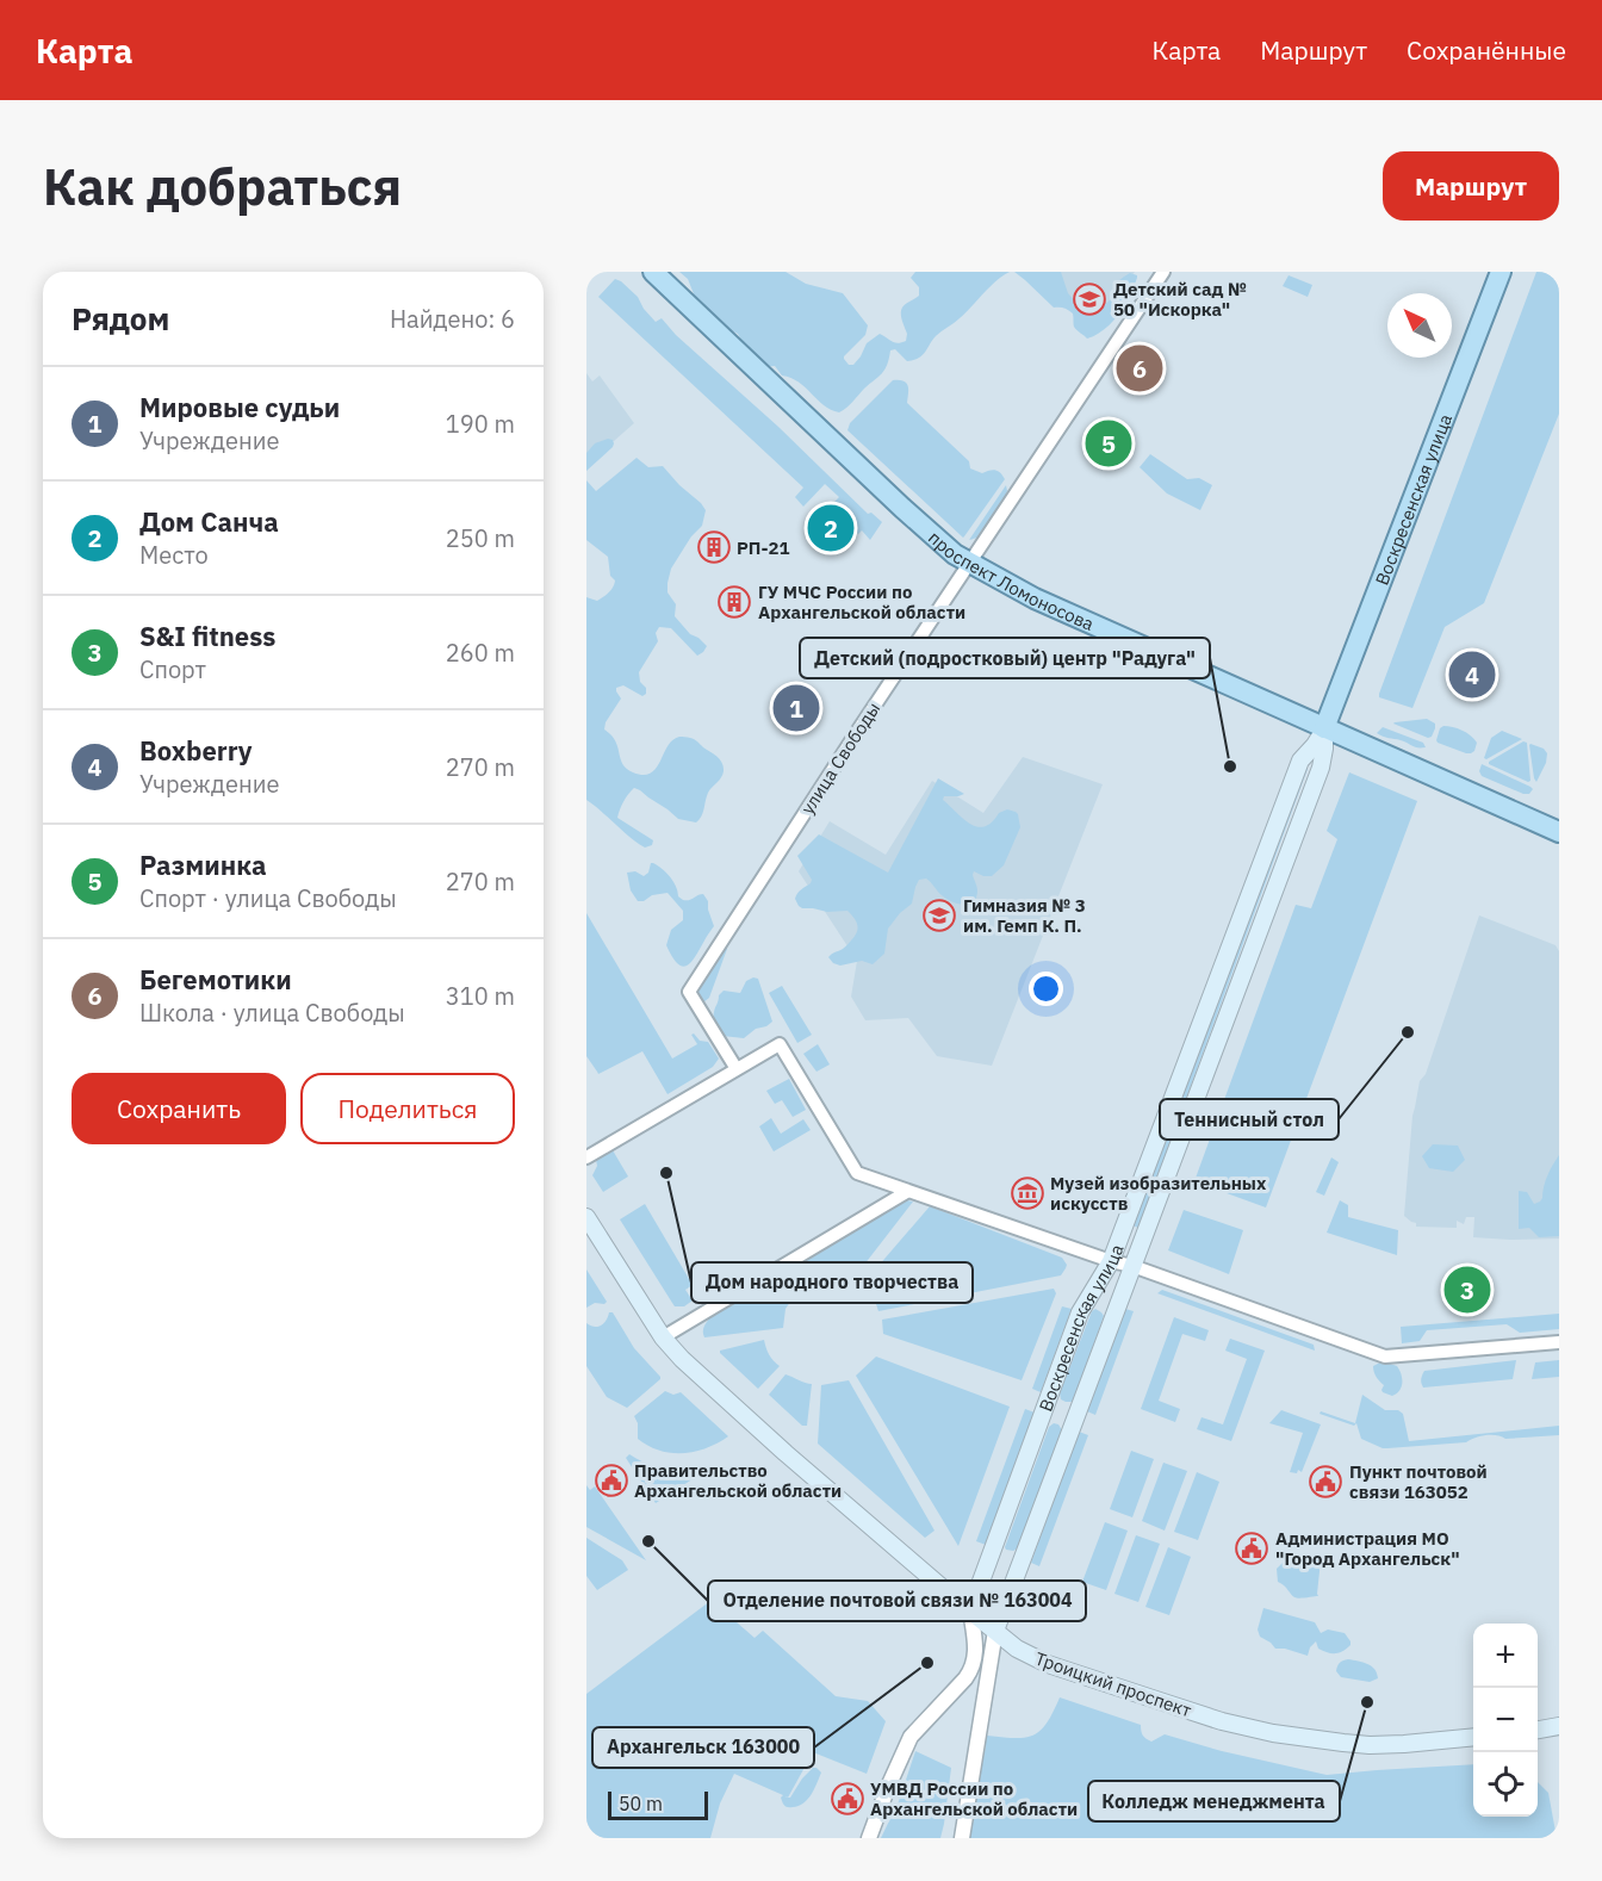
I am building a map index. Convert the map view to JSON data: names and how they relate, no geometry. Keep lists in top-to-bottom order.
{
  "streets": {
    "main road": ["Воскресенская улица", "проспект Ломоносова", "Троицкий проспект"],
    "street": ["улица Свободы"]
  },
  "crossings": [
    ["Воскресенская улица", "проспект Ломоносова"],
    ["Воскресенская улица", "Троицкий проспект"],
    ["проспект Ломоносова", "улица Свободы"]
  ],
  "places": {
    "school or university": ["Детский сад № 50 \"Искорка\"", "Гимназия № 3 им. Гемп К. П."],
    "building": ["РП-21", "ГУ МЧС России по Архангельской области"],
    "other": [
      "Детский (подростковый) центр \"Радуга\"",
      "Теннисный стол",
      "Дом народного творчества",
      "Отделение почтовой связи № 163004",
      "Архангельск 163000",
      "Колледж менеджмента"
    ],
    "museum": ["Музей изобразительных искусств"],
    "public building": [
      "Правительство Архангельской области",
      "Пункт почтовой связи 163052",
      "Администрация МО \"Город Архангельск\"",
      "УМВД России по Архангельской области"
    ]
  },
  "scale_bar": "50 m",
  "north": "top left",
  "page": {
    "header": "Карта",
    "nav": ["Карта", "Маршрут", "Сохранённые"],
    "buttons": [
      "Маршрут",
      ["Сохранить", "Поделиться"]
    ],
    "title": "Как добраться",
    "heading": ["Рядом", "Найдено: 6"],
    "pins": [
      "6",
      "5",
      "2",
      "4",
      "1",
      "3"
    ],
    "list": [
      {
        "mark": "1",
        "name": "Мировые судьи",
        "note": "Учреждение",
        "value": "190 m"
      },
      {
        "mark": "2",
        "name": "Дом Санча",
        "note": "Место",
        "value": "250 m"
      },
      {
        "mark": "3",
        "name": "S&I fitness",
        "note": "Спорт",
        "value": "260 m"
      },
      {
        "mark": "4",
        "name": "Boxberry",
        "note": "Учреждение",
        "value": "270 m"
      },
      {
        "mark": "5",
        "name": "Разминка",
        "note": "Спорт · улица Свободы",
        "value": "270 m"
      },
      {
        "mark": "6",
        "name": "Бегемотики",
        "note": "Школа · улица Свободы",
        "value": "310 m"
      }
    ],
    "map_buttons": ["+", "−"],
    "scale": "50 m"
  }
}
